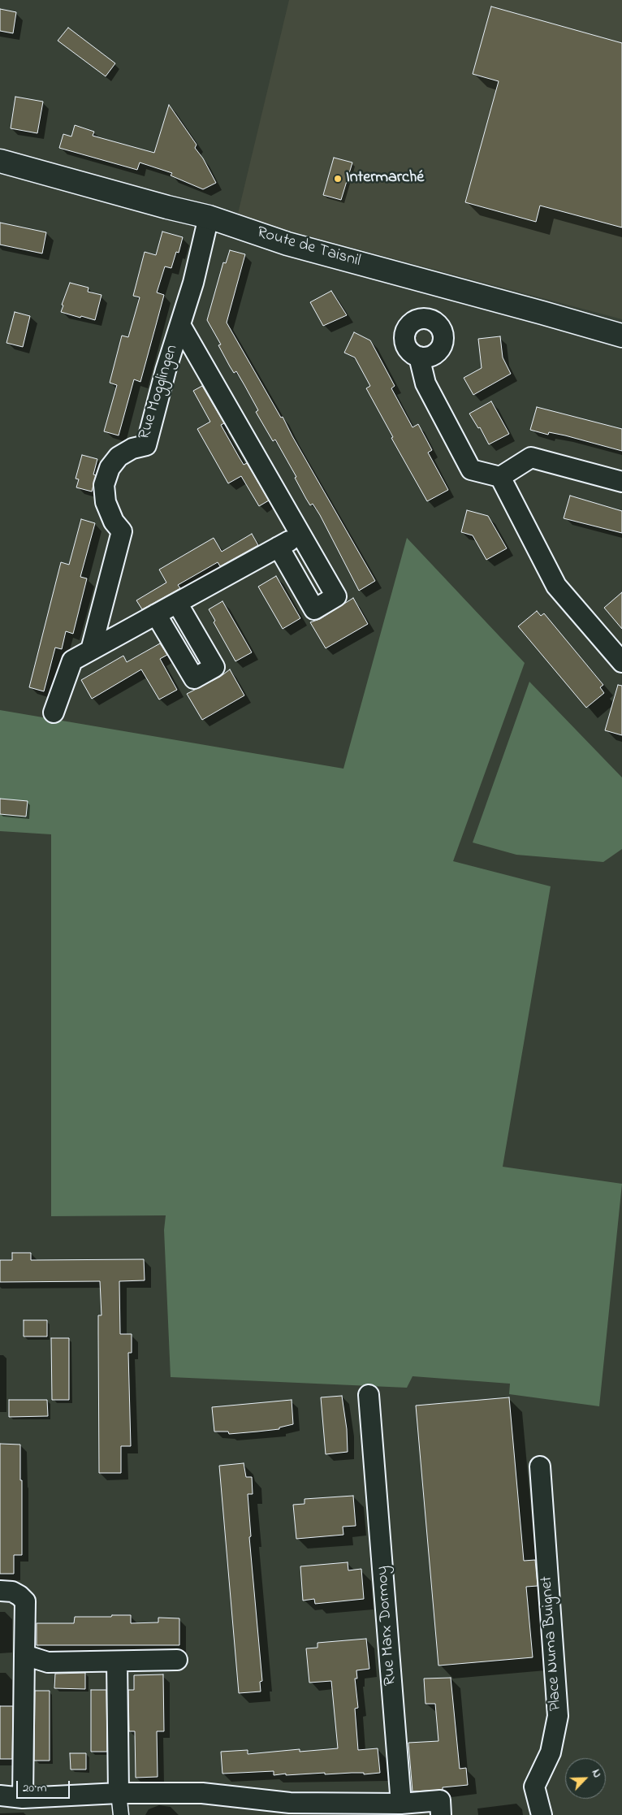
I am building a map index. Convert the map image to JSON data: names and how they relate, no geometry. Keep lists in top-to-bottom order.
{
  "streets": {
    "street": [
      "Route de Taisnil",
      "Rue Mogglingen",
      "Rue Marx Dormoy",
      "Place Numa Buignet"
    ]
  },
  "crossings": [
    ["Route de Taisnil", "Rue Mogglingen"]
  ],
  "places": ["Intermarché"],
  "scale_bar": "20 m",
  "north": "top right"
}
